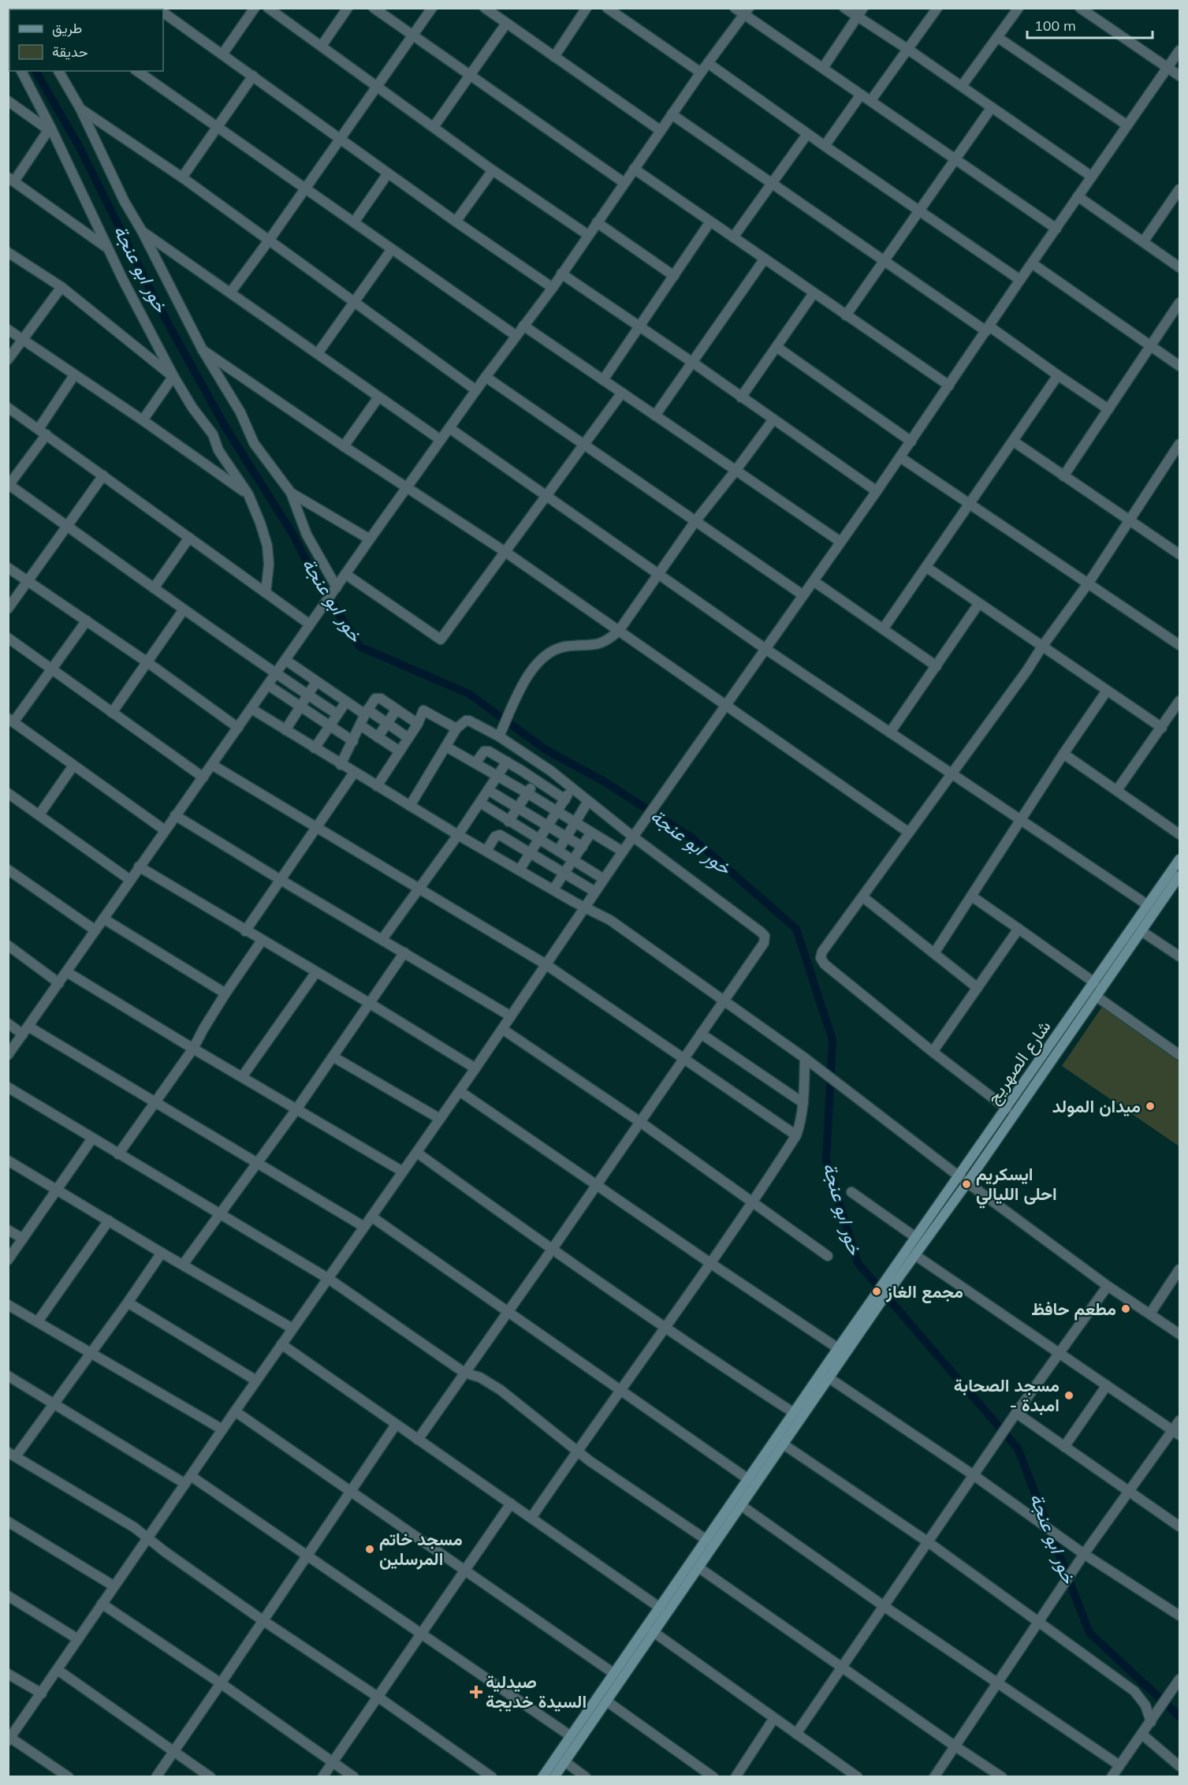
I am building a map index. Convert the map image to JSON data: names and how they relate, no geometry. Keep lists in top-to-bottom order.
{
  "streets": {
    "main road": ["شارع الصهريج"]
  },
  "water": ["خور ابو عنجة"],
  "places": {
    "other": [
      "ميدان المولد",
      "ايسكريم احلى الليالي",
      "مجمع الغاز",
      "مطعم حافظ",
      "مسجد الصحابة - امبدة",
      "مسجد خاتم المرسلين"
    ],
    "health": ["صيدلية السيدة خديجة"]
  },
  "legend": ["طريق", "حديقة"],
  "scale_bar": "100 m"
}
